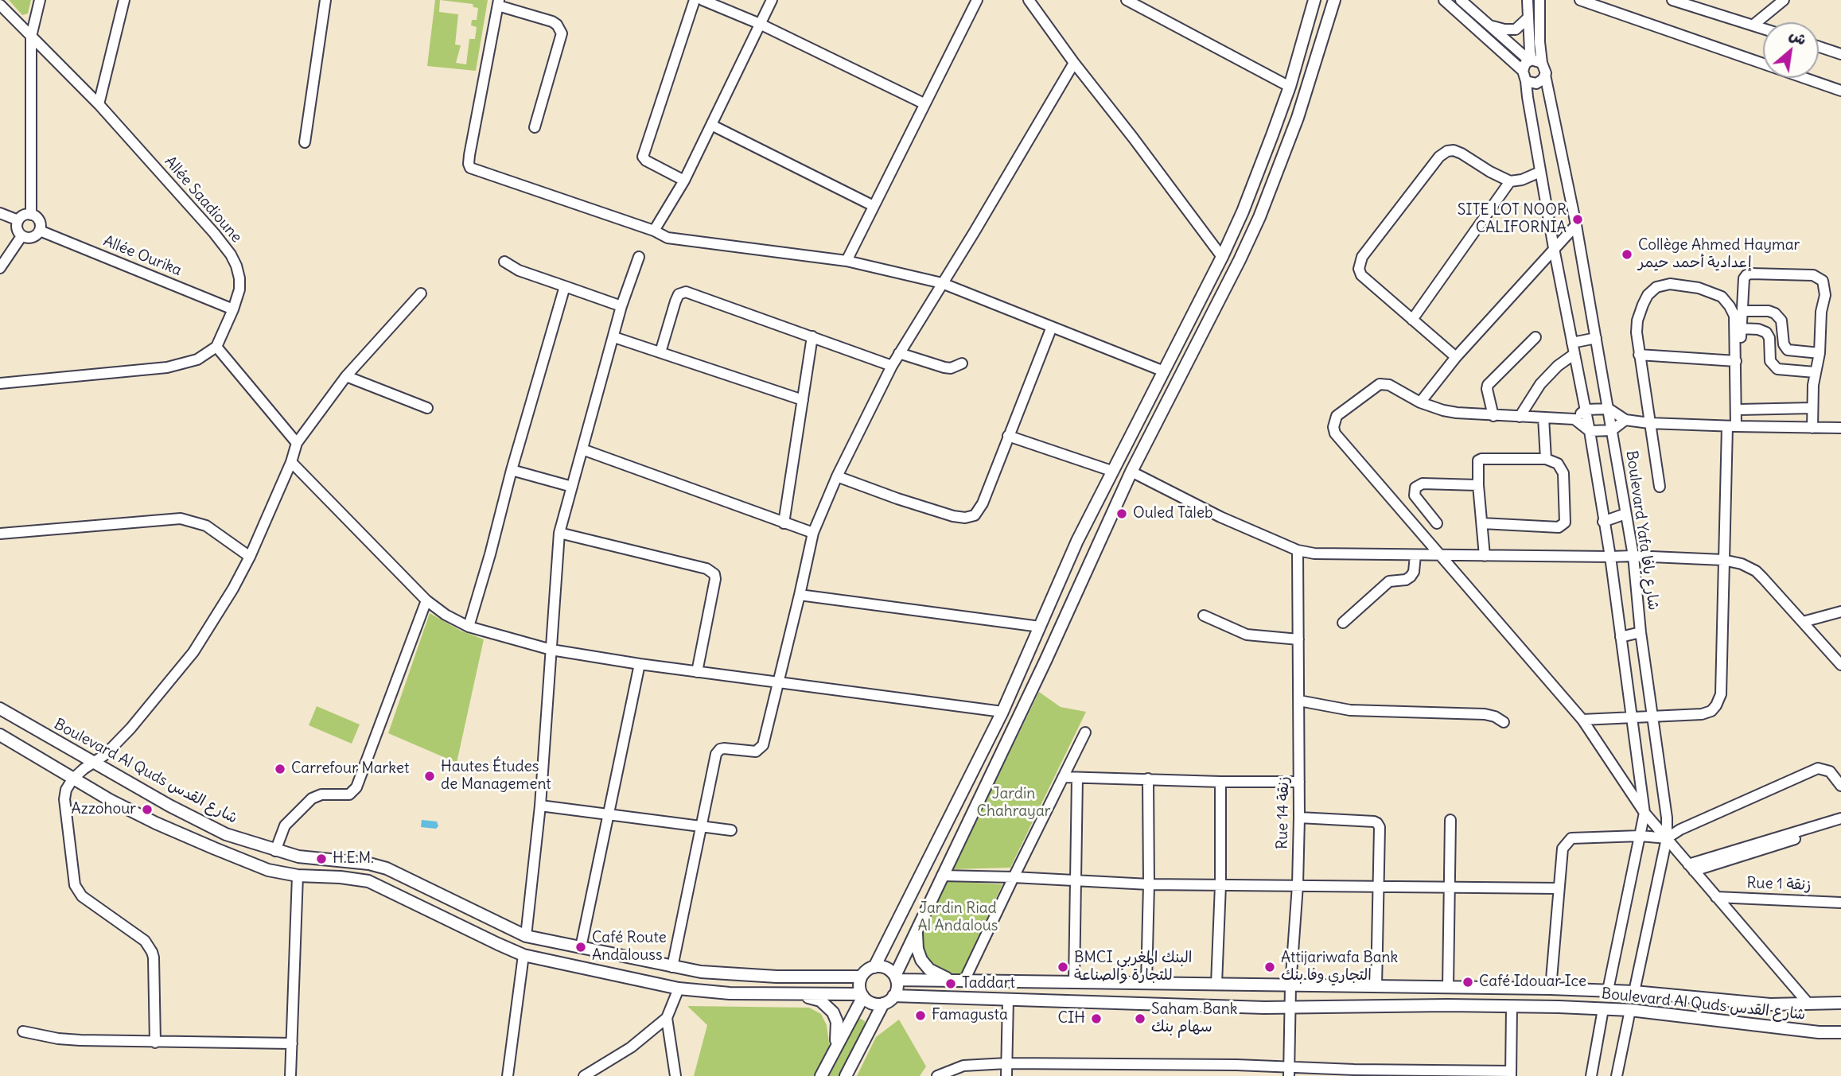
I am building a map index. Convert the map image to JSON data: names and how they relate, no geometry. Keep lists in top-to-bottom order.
{
  "streets": {
    "main road": ["Boulevard Al Quds شارع القدس"],
    "street": [
      "Allée Saadioune",
      "Allée Ourika",
      "Boulevard Yafa شارع يافا",
      "Rue 14 زنقة",
      "Rue 1 زنقة"
    ]
  },
  "crossings": [
    ["Allée Saadioune", "Allée Ourika"],
    ["Boulevard Yafa شارع يافا", "Boulevard Al Quds شارع القدس"],
    ["Boulevard Al Quds شارع القدس", "Rue 14 زنقة"]
  ],
  "parks": ["Jardin Chahrayar", "Jardin Riad Al Andalous"],
  "places": [
    "SITE LOT NOOR CALIFORNIA",
    "Collège Ahmed Haymar إعدادية أحمد حيمر",
    "Ouled Taleb",
    "Carrefour Market",
    "Hautes Études de Management",
    "Azzohour",
    "H.E.M.",
    "Café Route Andalouss",
    "BMCI البنك المغربي للتجارة والصناعة",
    "Attijariwafa Bank التجاري وفا بنك",
    "Café Idouar Ice",
    "Taddart",
    "Famagusta",
    "CIH",
    "Saham Bank سهام بنك"
  ],
  "north": "top right"
}
